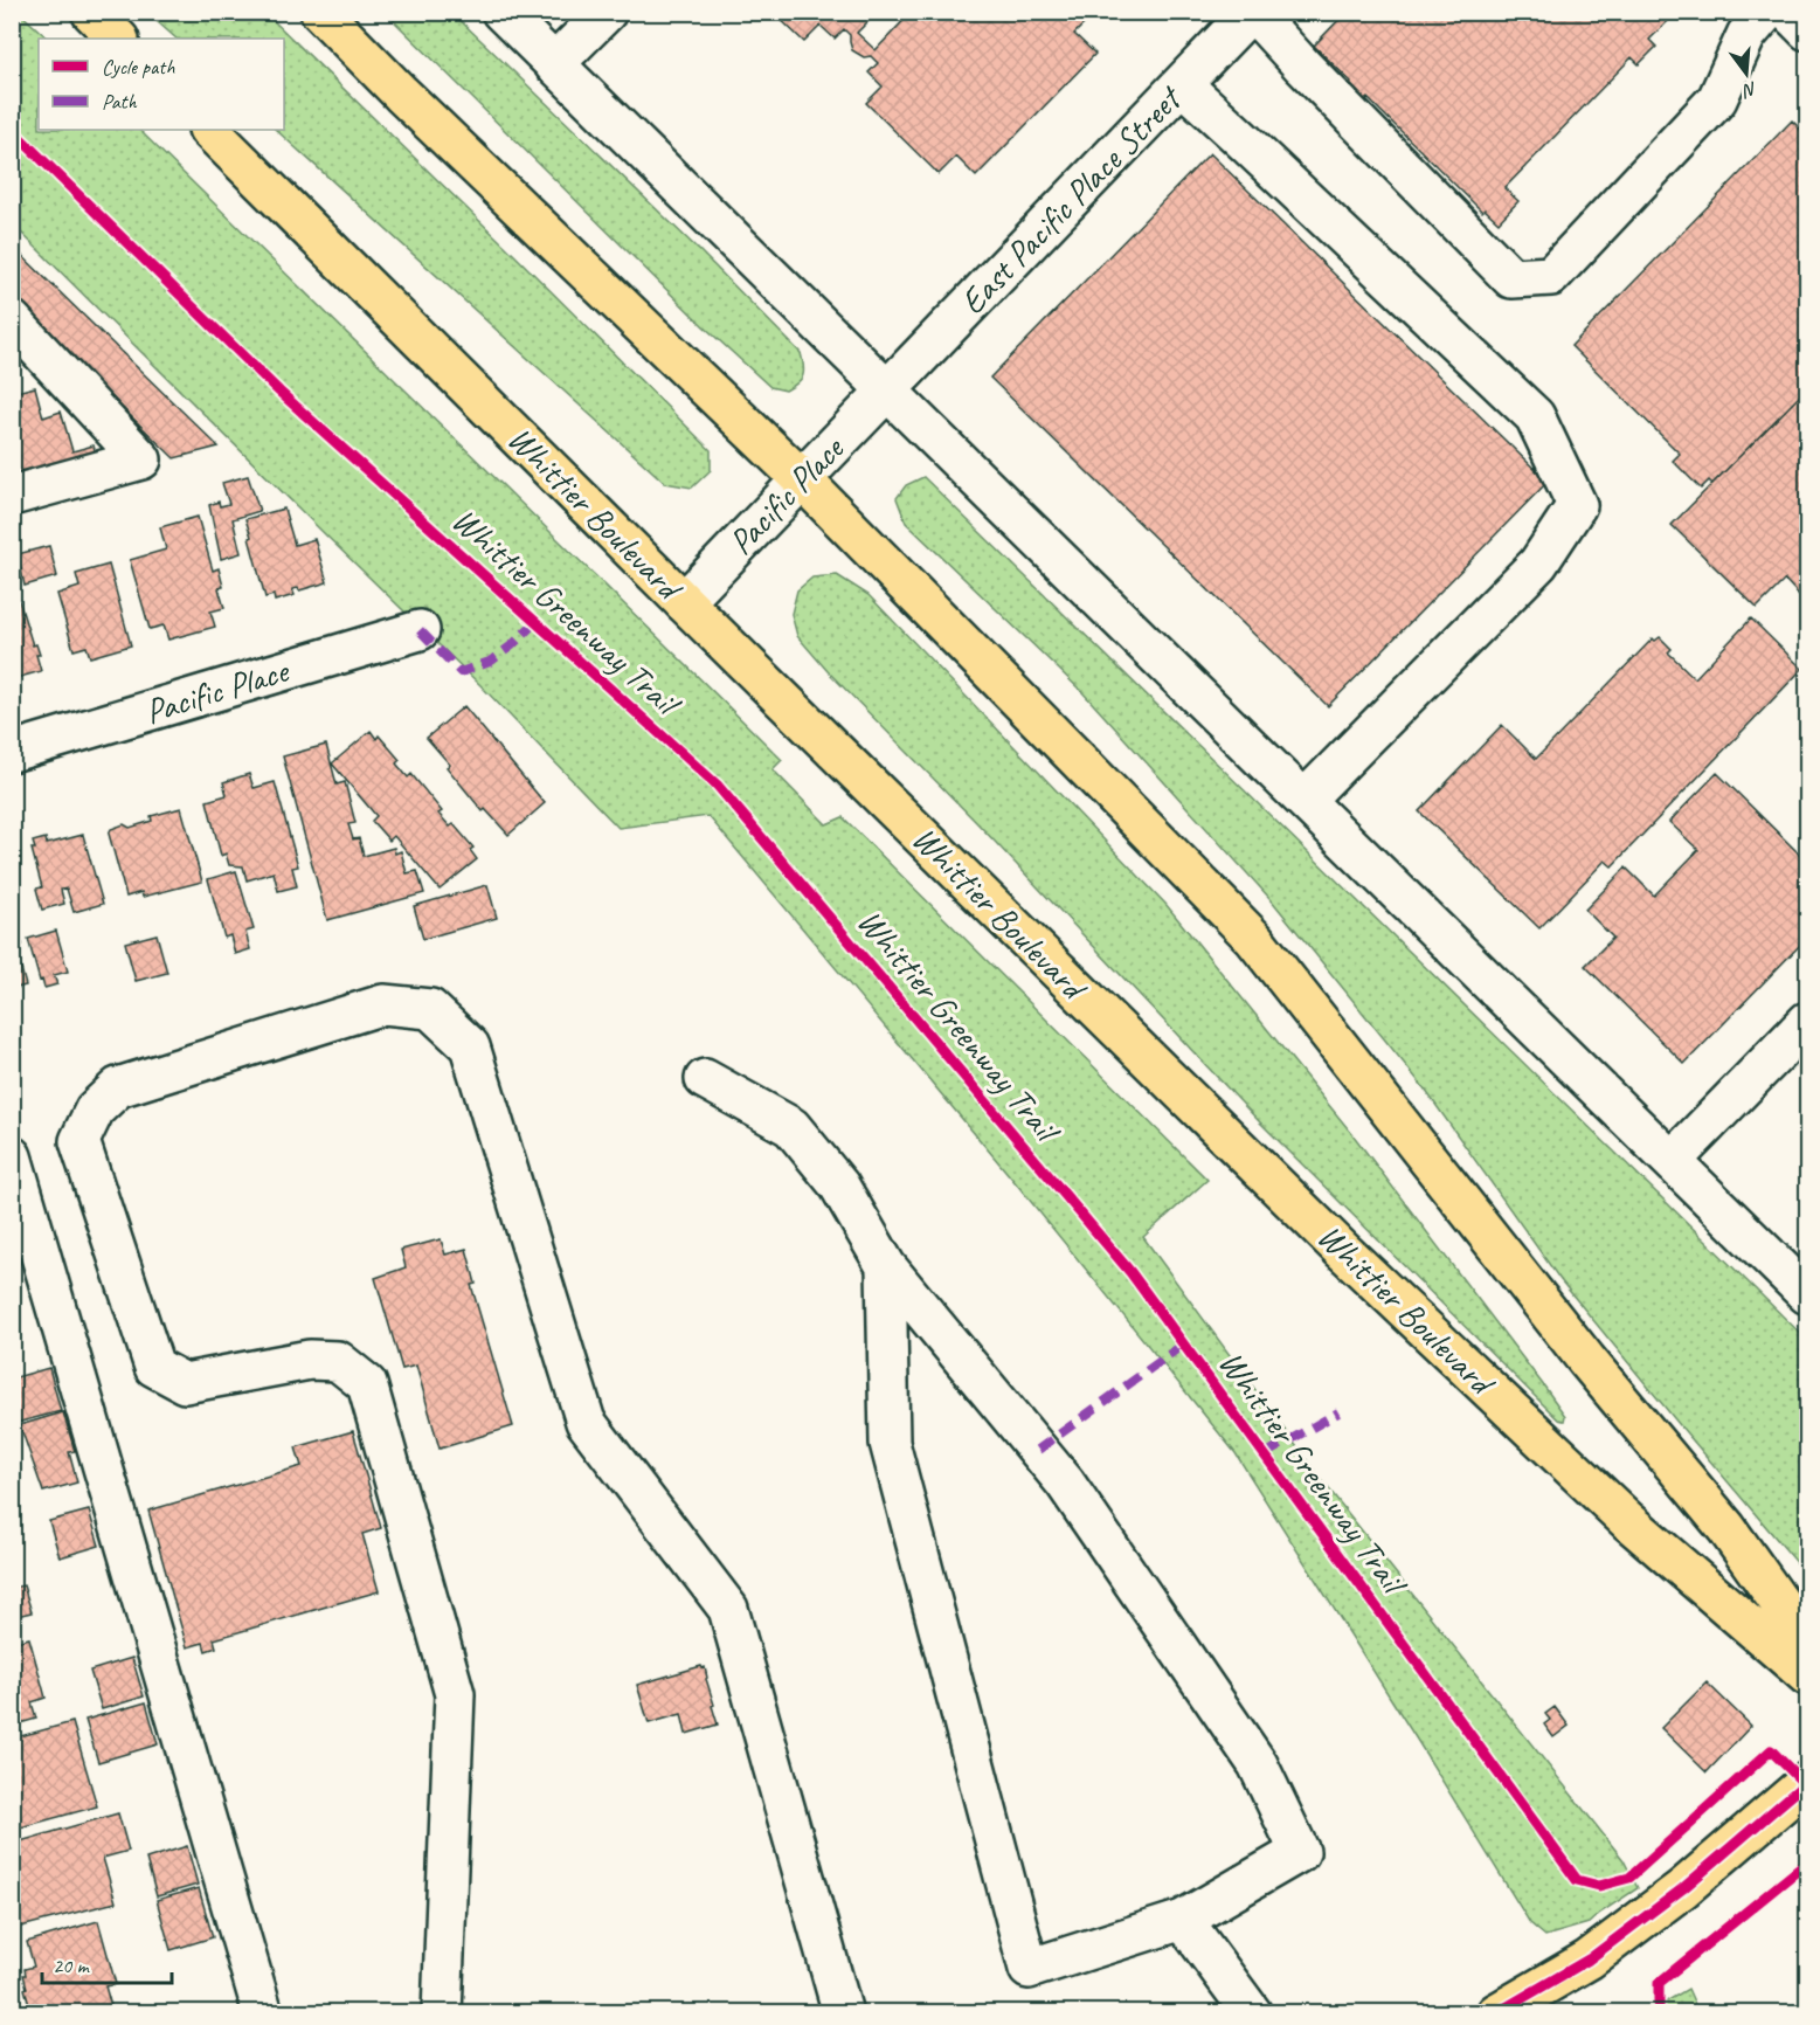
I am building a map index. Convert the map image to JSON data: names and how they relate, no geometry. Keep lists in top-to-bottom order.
{
  "streets": {
    "main road": ["Whittier Boulevard"],
    "street": ["East Pacific Place Street", "Pacific Place"],
    "cycle path": ["Whittier Greenway Trail"]
  },
  "crossings": [
    ["East Pacific Place Street", "Pacific Place"],
    ["Pacific Place", "Whittier Boulevard"]
  ],
  "legend": ["Cycle path", "Path"],
  "scale_bar": "20 m",
  "north": "bottom"
}
